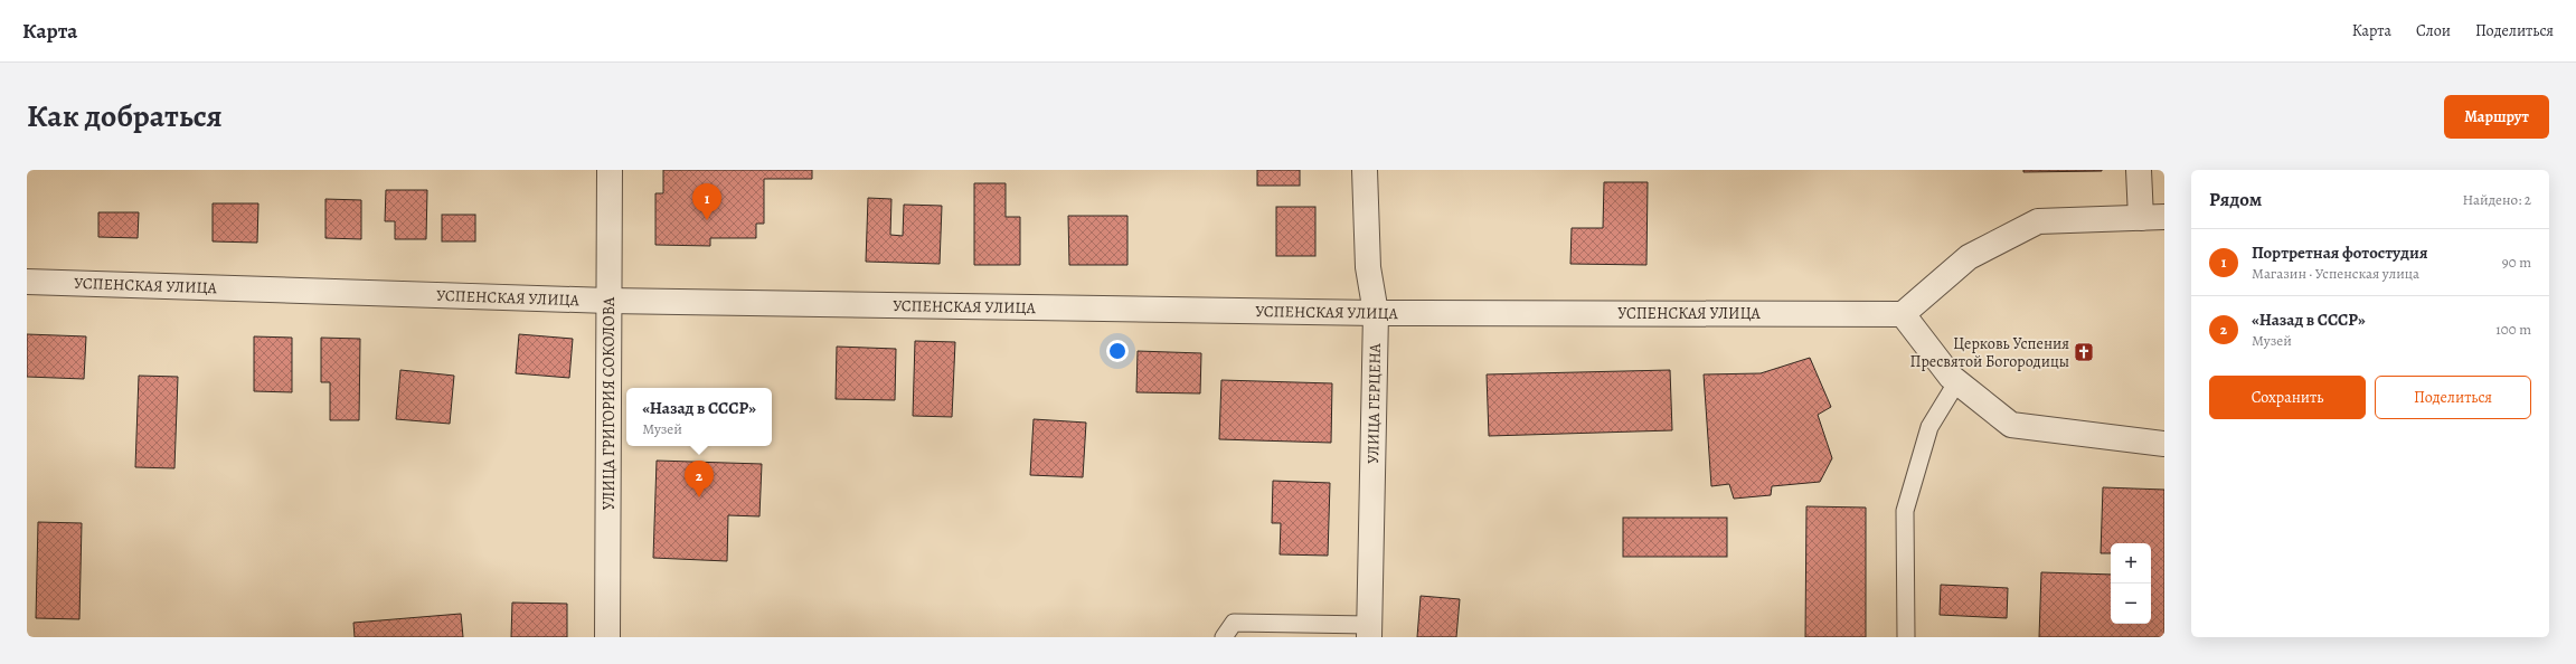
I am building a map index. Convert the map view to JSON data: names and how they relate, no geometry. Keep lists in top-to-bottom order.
{
  "streets": {
    "street": ["УСПЕНСКАЯ УЛИЦА", "УЛИЦА ГРИГОРИЯ СОКОЛОВА", "УЛИЦА ГЕРЦЕНА"]
  },
  "crossings": [
    ["УСПЕНСКАЯ УЛИЦА", "УЛИЦА ГРИГОРИЯ СОКОЛОВА"],
    ["УСПЕНСКАЯ УЛИЦА", "УЛИЦА ГЕРЦЕНА"]
  ],
  "places": {
    "church": ["Церковь Успения Пресвятой Богородицы"]
  },
  "page": {
    "header": "Карта",
    "nav": ["Карта", "Слои", "Поделиться"],
    "title": "Как добраться",
    "buttons": [
      "Маршрут",
      ["Сохранить", "Поделиться"]
    ],
    "heading": ["Рядом", "Найдено: 2"],
    "pins": ["1", "2"],
    "list": [
      {
        "mark": "1",
        "name": "Портретная фотостудия",
        "note": "Магазин · Успенская улица",
        "value": "90 m"
      },
      {
        "mark": "2",
        "name": "«Назад в СССР»",
        "note": "Музей",
        "value": "100 m"
      }
    ],
    "popup": ["«Назад в СССР»", "Музей"],
    "map_buttons": ["+", "−"]
  }
}
